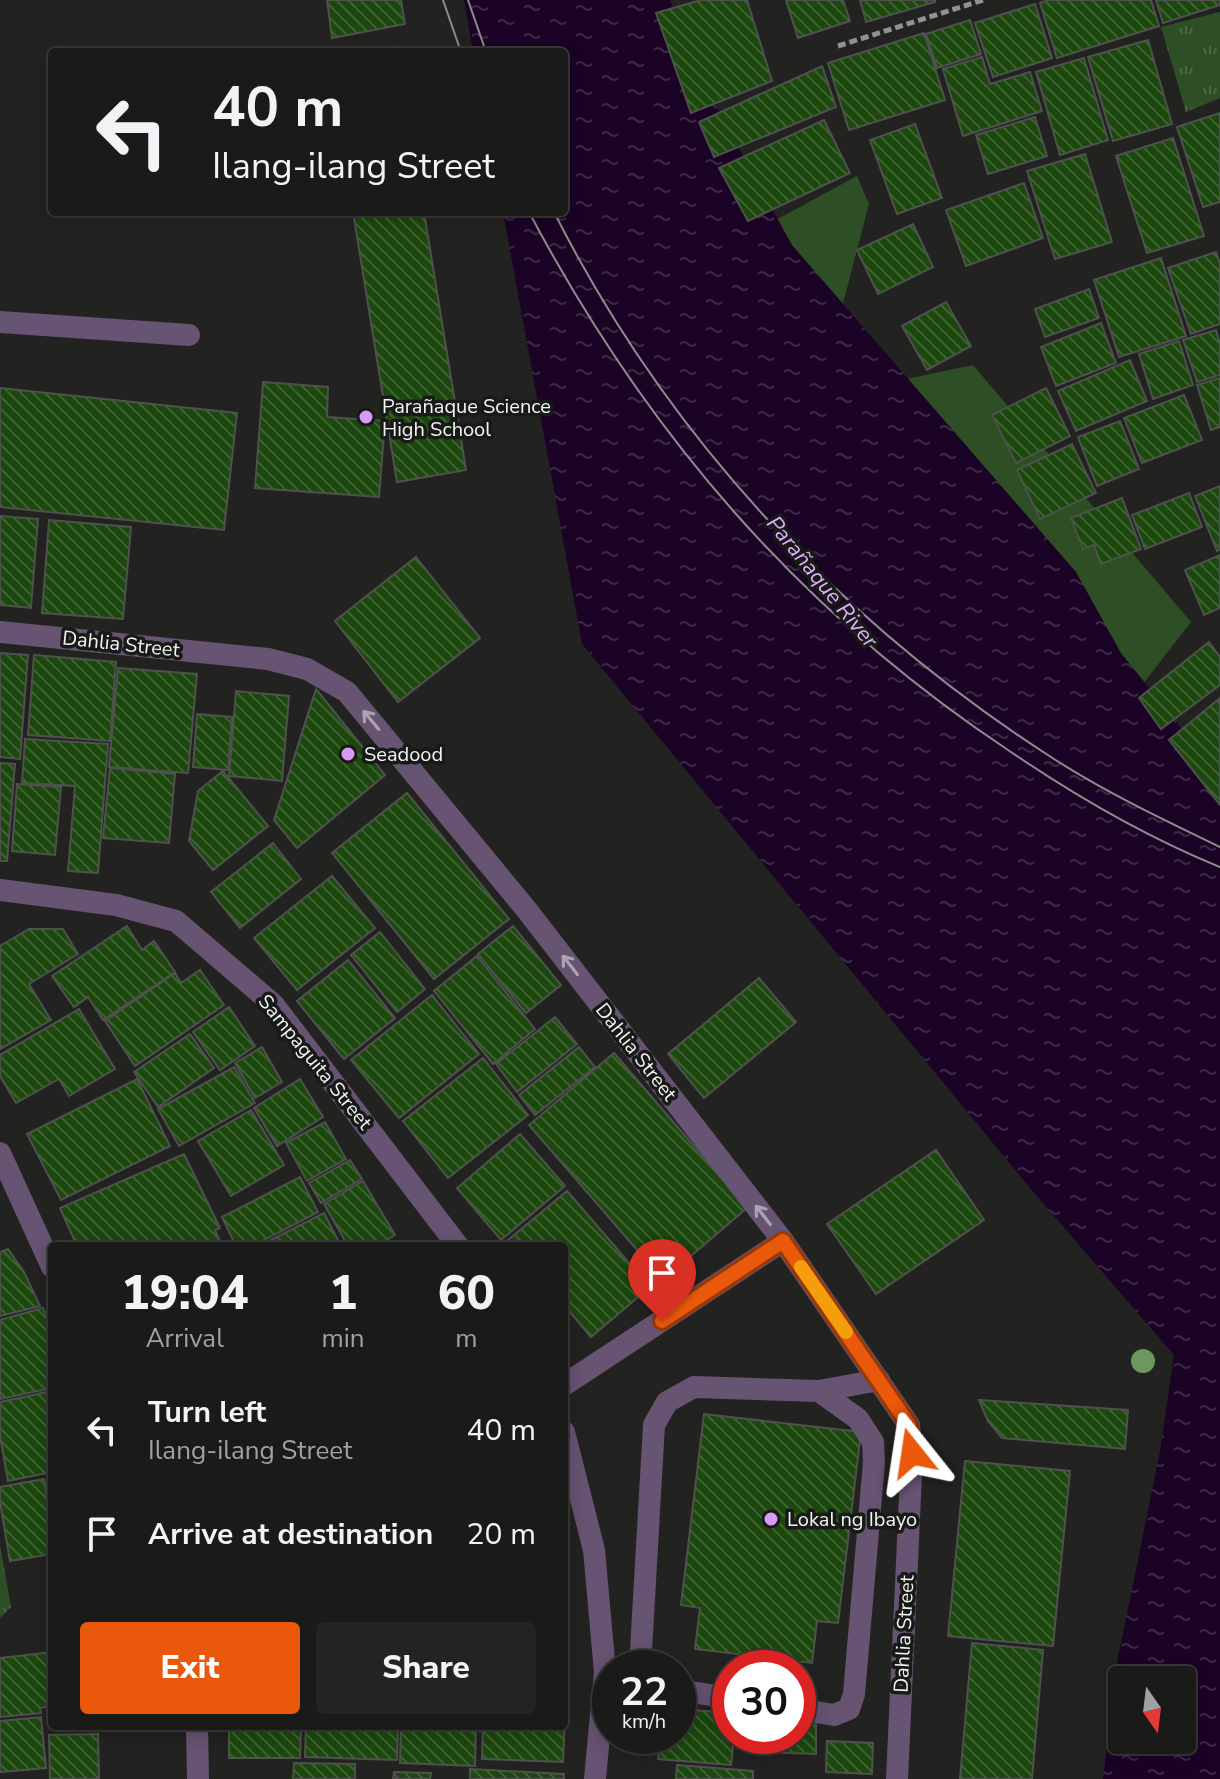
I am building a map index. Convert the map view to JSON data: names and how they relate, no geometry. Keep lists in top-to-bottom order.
{
  "streets": {
    "street": ["Dahlia Street", "Sampaguita Street"]
  },
  "one_way": ["Dahlia Street"],
  "water": ["Parañaque River"],
  "places": ["Parañaque Science High School", "Seadood", "Lokal ng Ibayo"],
  "north": "bottom",
  "page": {
    "turn": ["40 m", "Ilang-ilang Street"],
    "eta": [
      "19:04",
      "Arrival",
      "1",
      "min",
      "60",
      "m"
    ],
    "list": [
      {
        "name": "Turn left",
        "note": "Ilang-ilang Street",
        "value": "40 m"
      },
      {
        "name": "Arrive at destination",
        "value": "20 m"
      }
    ],
    "buttons": ["Exit", "Share"],
    "speed": "22 km/h",
    "limit": "30"
  }
}
